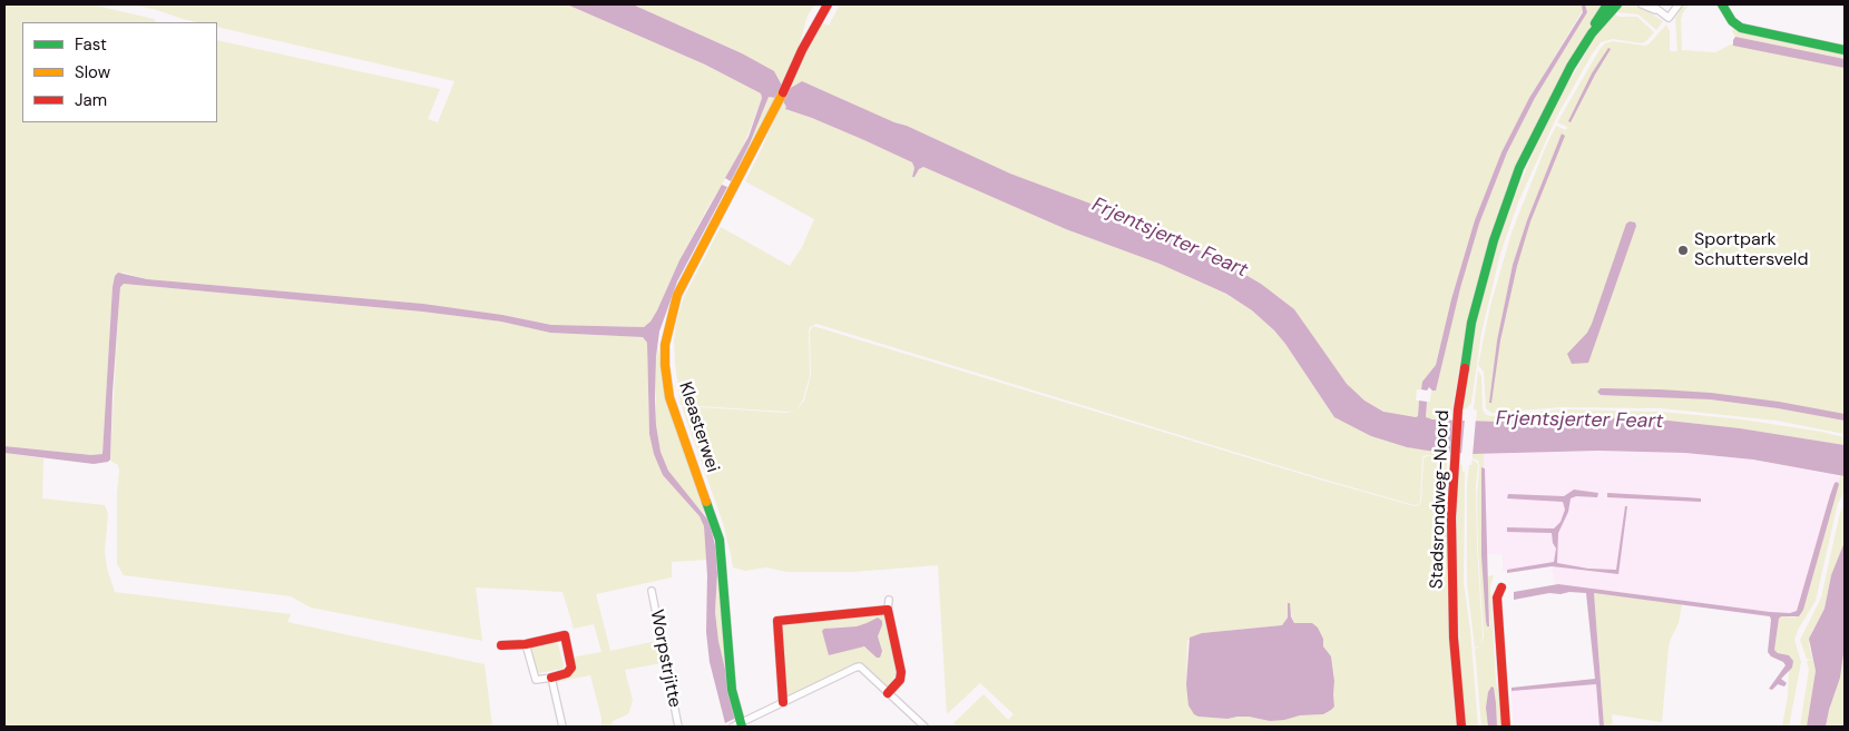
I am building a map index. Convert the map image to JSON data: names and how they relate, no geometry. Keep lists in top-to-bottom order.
{
  "streets": {
    "street": ["Kleasterwei", "Stadsrondweg-Noord", "Worpstrjitte"]
  },
  "water": ["Frjentsjerter Feart"],
  "places": ["Sportpark Schuttersveld"],
  "legend": ["Fast", "Slow", "Jam"]
}
